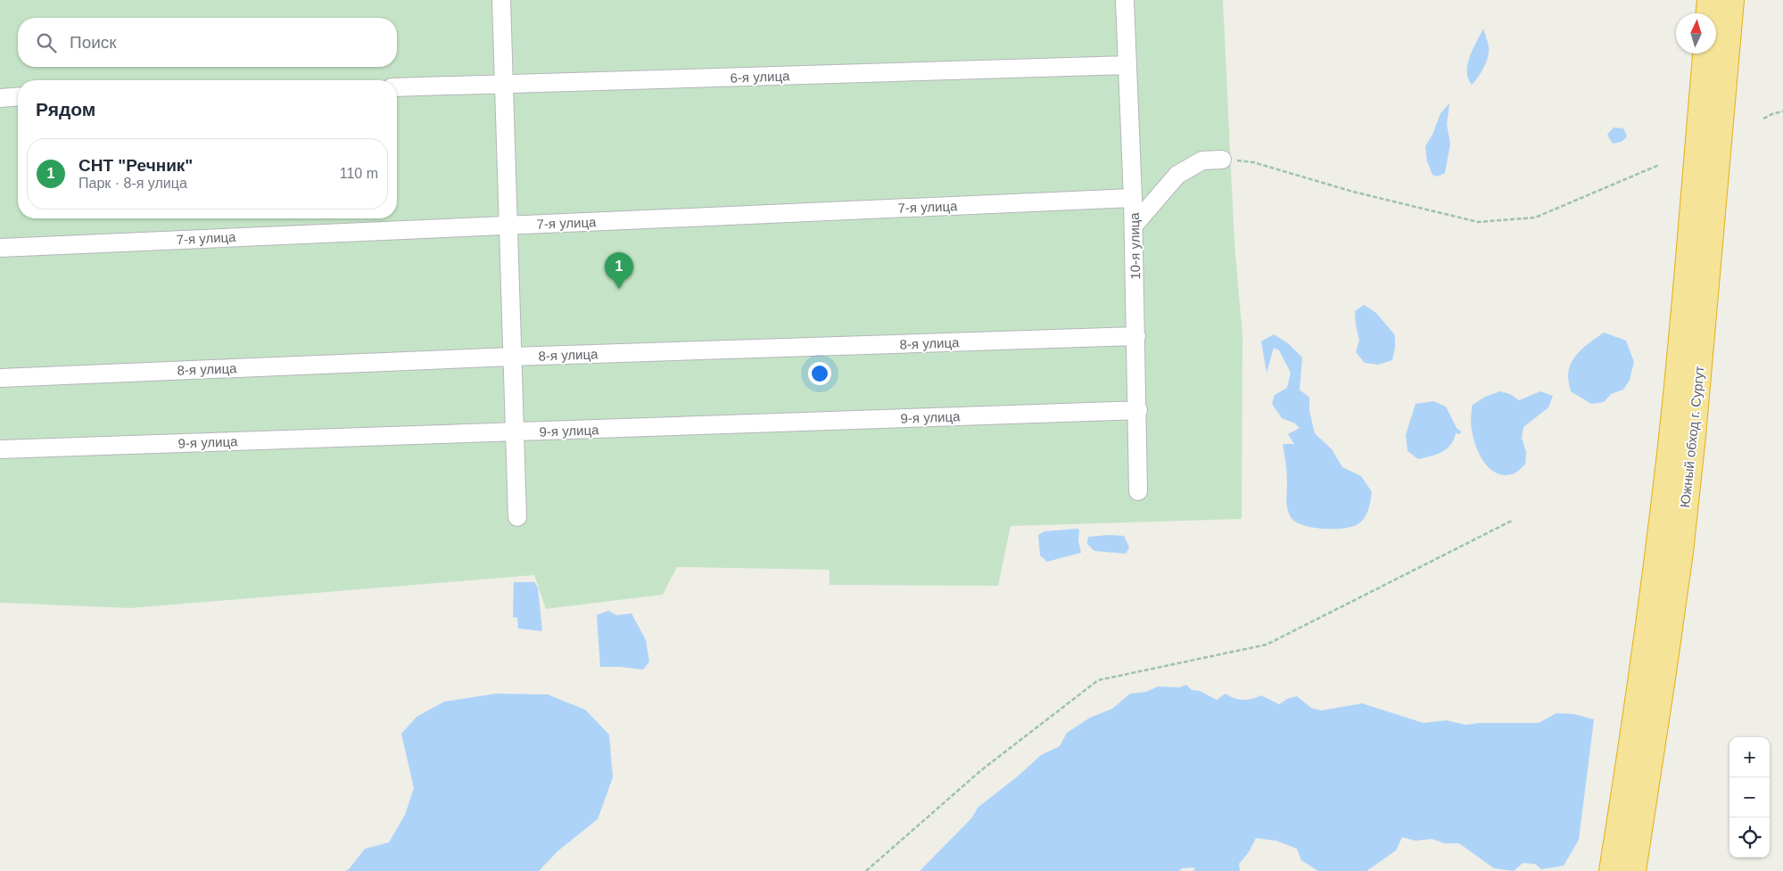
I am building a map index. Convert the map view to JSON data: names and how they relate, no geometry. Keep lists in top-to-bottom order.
{
  "streets": {
    "highway": ["Южный обход г. Сургут"],
    "street": [
      "6-я улица",
      "7-я улица",
      "10-я улица",
      "8-я улица",
      "9-я улица"
    ]
  },
  "crossings": [
    ["6-я улица", "10-я улица"],
    ["7-я улица", "10-я улица"],
    ["10-я улица", "8-я улица"],
    ["10-я улица", "9-я улица"]
  ],
  "north": "top",
  "page": {
    "search": "Поиск",
    "heading": "Рядом",
    "list": [
      {
        "mark": "1",
        "name": "СНТ \"Речник\"",
        "note": "Парк · 8-я улица",
        "value": "110 m"
      }
    ],
    "pins": "1",
    "map_buttons": ["+", "−"]
  }
}
